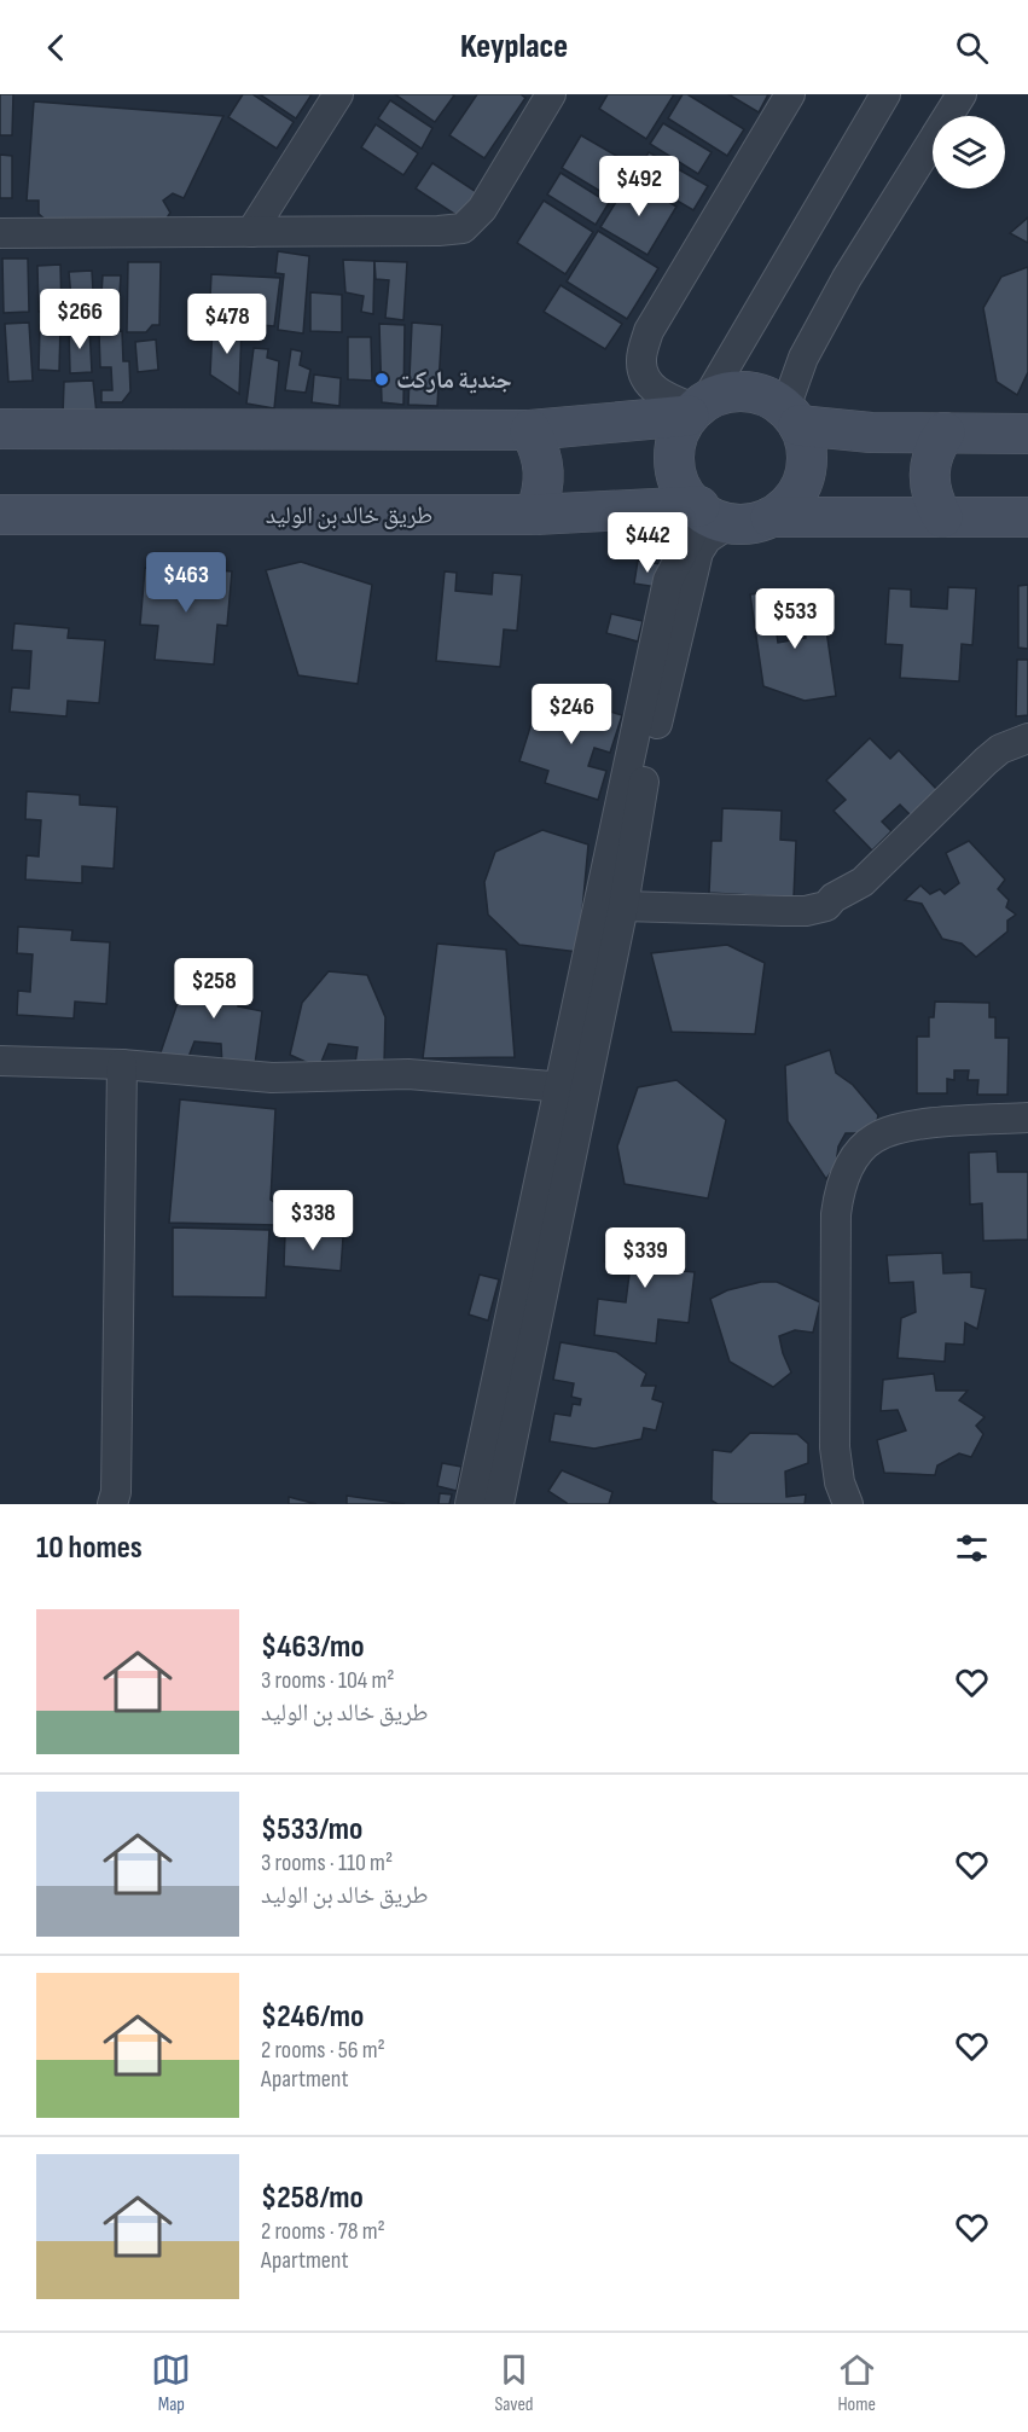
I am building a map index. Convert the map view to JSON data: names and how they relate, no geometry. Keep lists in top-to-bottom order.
{
  "streets": {
    "street": ["طريق خالد بن الوليد"]
  },
  "places": ["جندية ماركت"],
  "page": {
    "header": "Keyplace",
    "price": [
      "$492",
      "$266",
      "$478",
      "$442",
      "$463",
      "$533",
      "$246",
      "$258",
      "$338",
      "$339"
    ],
    "heading": "10 homes",
    "list": [
      {
        "name": "$463/mo",
        "note": "3 rooms · 104 m² · طريق خالد بن الوليد"
      },
      {
        "name": "$533/mo",
        "note": "3 rooms · 110 m² · طريق خالد بن الوليد"
      },
      {
        "name": "$246/mo",
        "note": "2 rooms · 56 m² · Apartment"
      },
      {
        "name": "$258/mo",
        "note": "2 rooms · 78 m² · Apartment"
      }
    ],
    "tabs": ["Map", "Saved", "Home"]
  }
}
